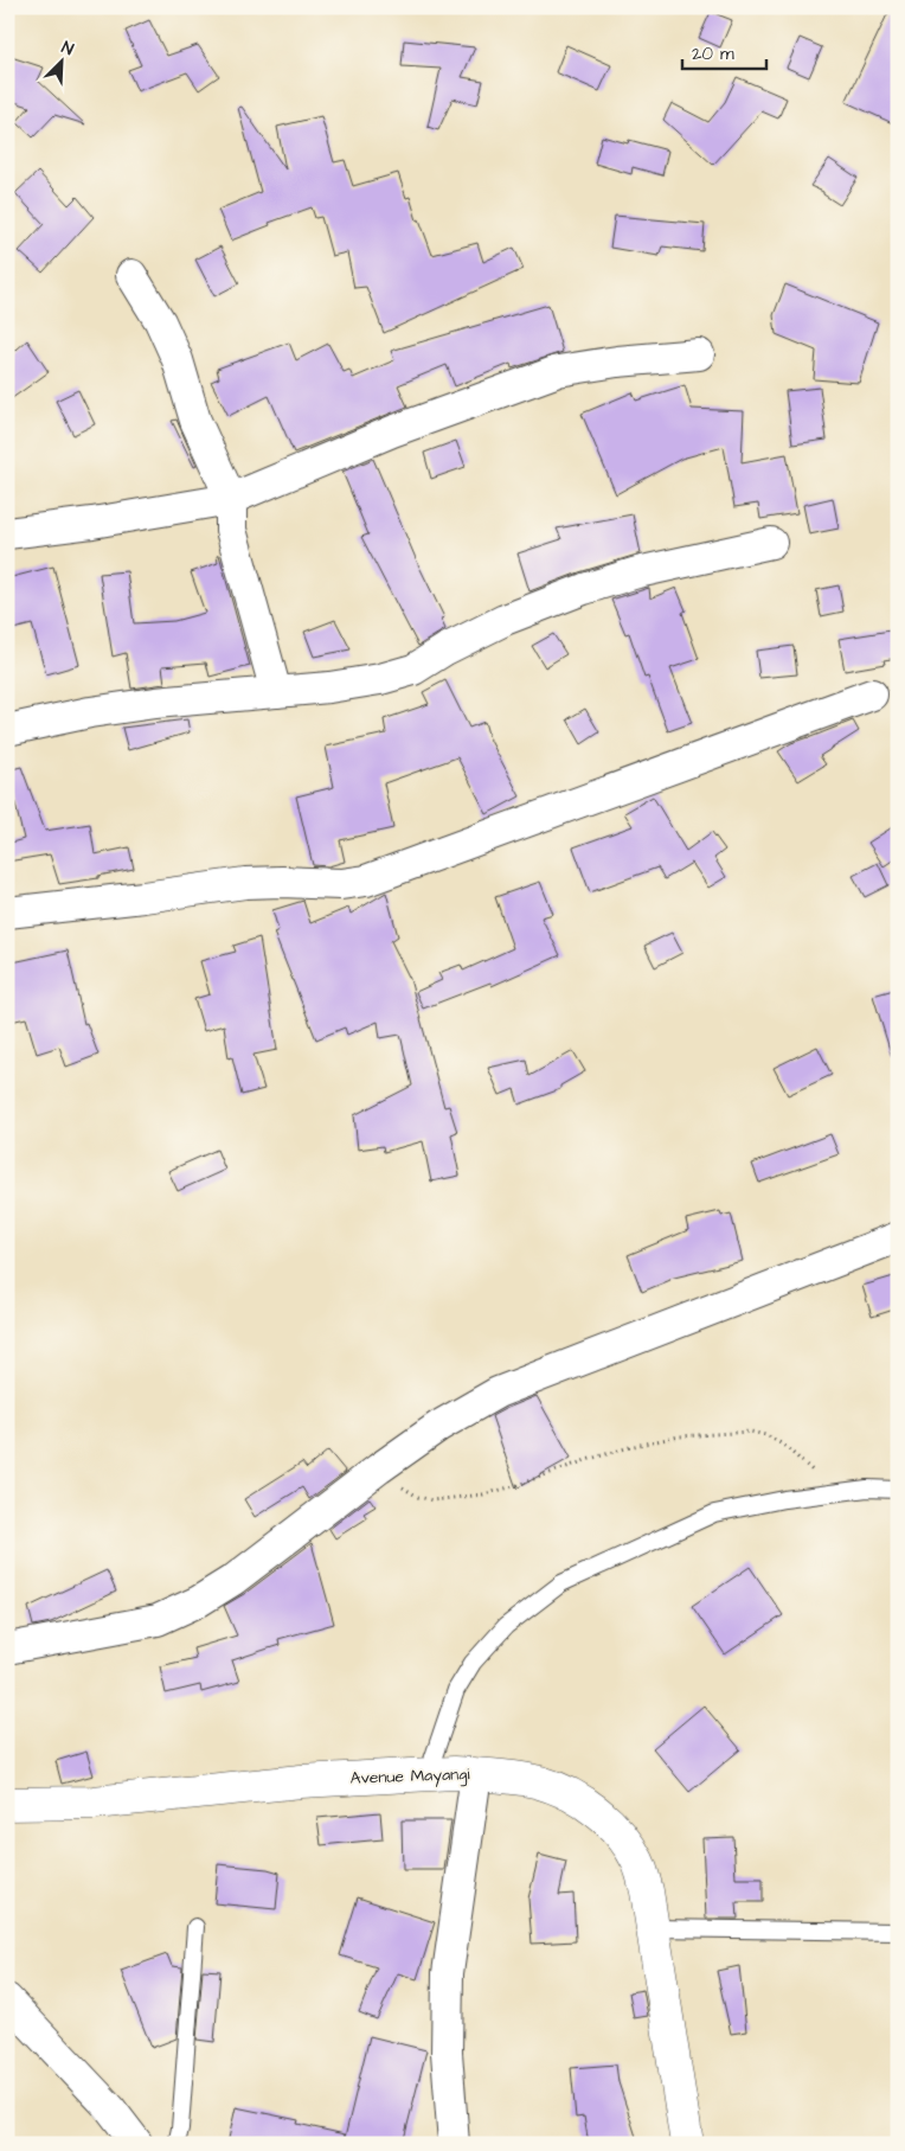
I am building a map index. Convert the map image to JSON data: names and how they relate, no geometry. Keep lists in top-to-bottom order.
{
  "streets": {
    "street": ["Avenue Mayangi"]
  },
  "scale_bar": "20 m",
  "north": "top right"
}
